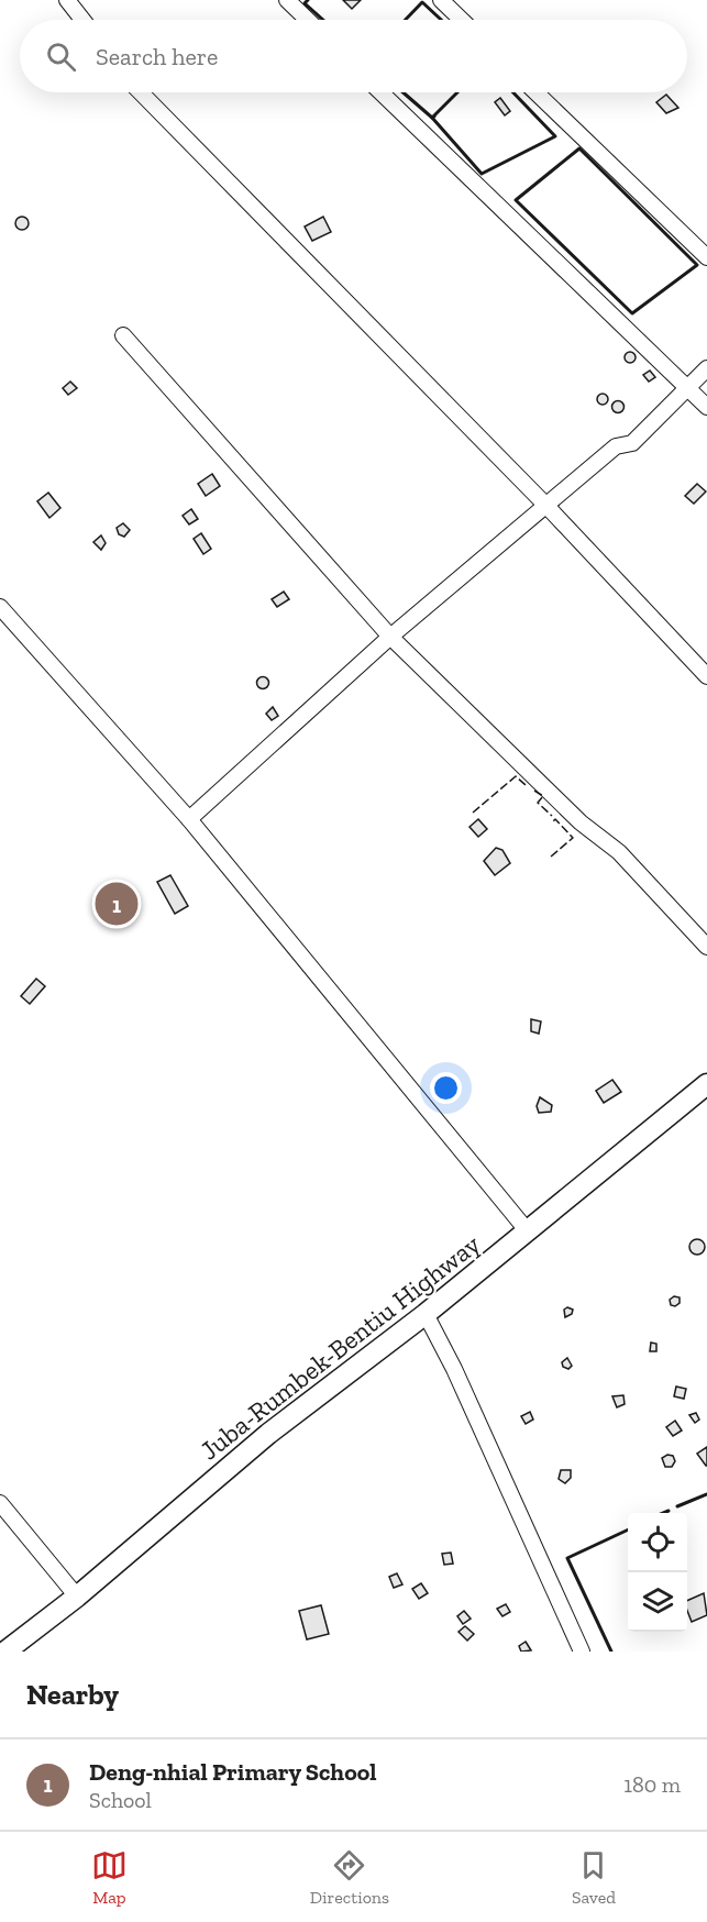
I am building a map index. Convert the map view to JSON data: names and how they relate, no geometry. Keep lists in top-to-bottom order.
{
  "streets": {
    "main road": ["Juba-Rumbek-Bentiu Highway"]
  },
  "page": {
    "search": "Search here",
    "pins": "1",
    "heading": "Nearby",
    "list": [
      {
        "mark": "1",
        "name": "Deng-nhial Primary School",
        "note": "School",
        "value": "180 m"
      }
    ],
    "nav": ["Map", "Directions", "Saved"]
  }
}
